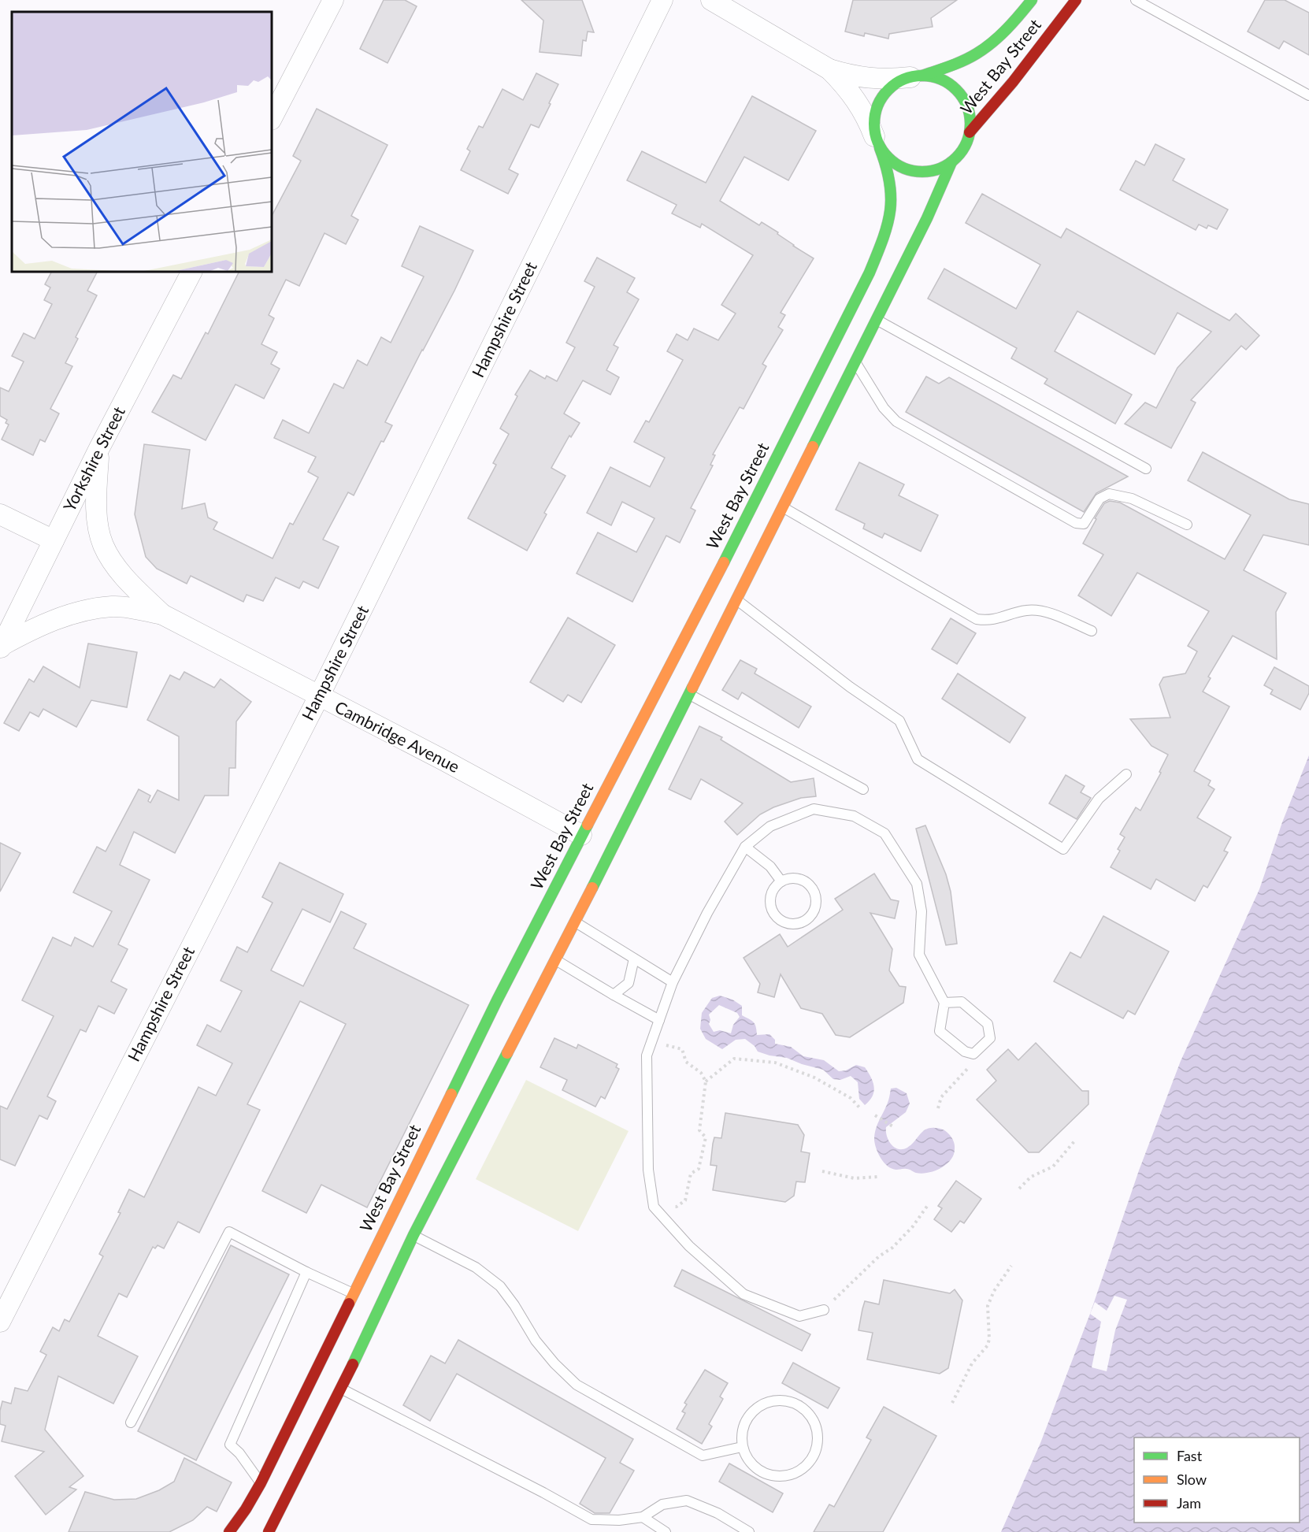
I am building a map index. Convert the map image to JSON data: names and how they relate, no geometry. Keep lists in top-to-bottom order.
{
  "streets": {
    "main road": ["West Bay Street"],
    "street": ["Hampshire Street", "Yorkshire Street", "Cambridge Avenue"]
  },
  "crossings": [
    ["West Bay Street", "Cambridge Avenue"],
    ["Hampshire Street", "Cambridge Avenue"],
    ["Yorkshire Street", "Cambridge Avenue"]
  ],
  "legend": ["Fast", "Slow", "Jam"]
}
